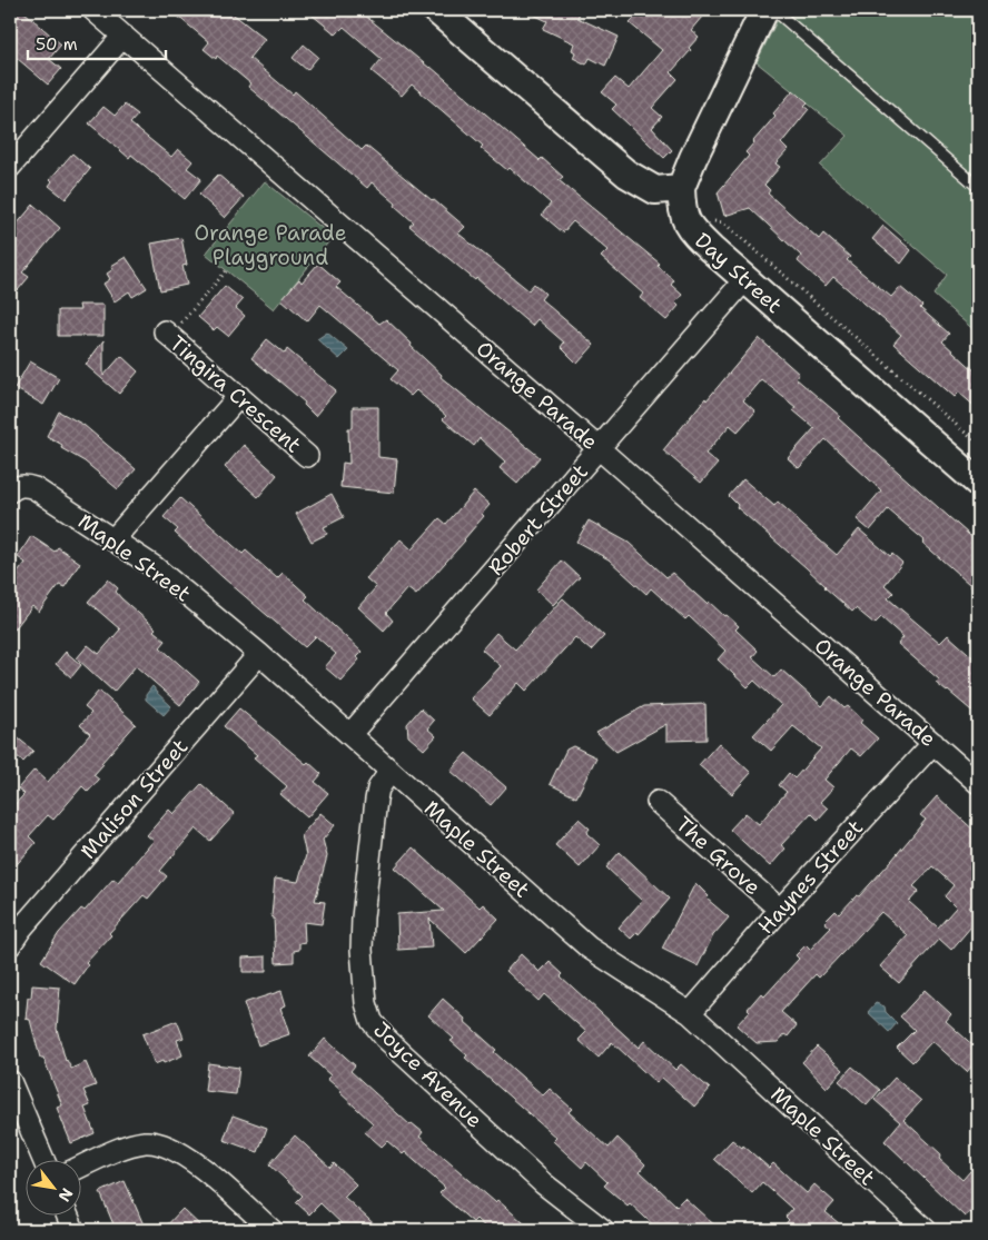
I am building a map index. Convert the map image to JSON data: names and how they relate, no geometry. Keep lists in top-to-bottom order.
{
  "streets": {
    "street": [
      "Day Street",
      "Tingira Crescent",
      "Orange Parade",
      "Robert Street",
      "Maple Street",
      "Malison Street",
      "The Grove",
      "Haynes Street",
      "Joyce Avenue"
    ]
  },
  "crossings": [
    ["Day Street", "Robert Street"],
    ["Orange Parade", "Robert Street"],
    ["Orange Parade", "Haynes Street"],
    ["Robert Street", "Maple Street"],
    ["Maple Street", "Malison Street"],
    ["Maple Street", "Haynes Street"],
    ["Maple Street", "Joyce Avenue"],
    ["The Grove", "Haynes Street"]
  ],
  "parks": ["Orange Parade Playground"],
  "scale_bar": "50 m",
  "north": "bottom right"
}
